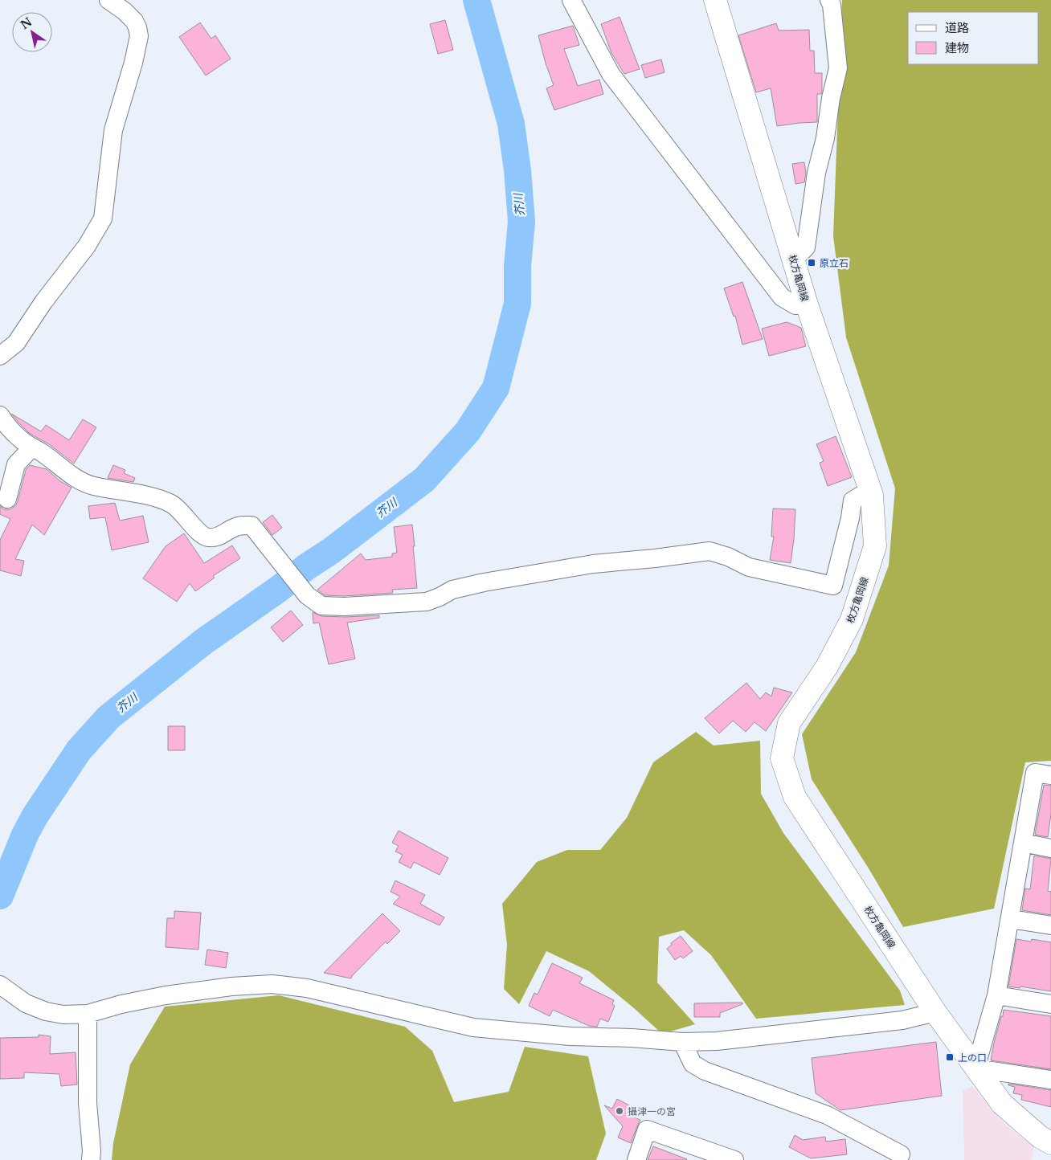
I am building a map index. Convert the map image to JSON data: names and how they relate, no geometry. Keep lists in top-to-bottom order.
{
  "streets": {
    "main road": ["枚方亀岡線"]
  },
  "water": ["芥川"],
  "places": {
    "transit": ["原立石", "上の口"],
    "other": ["攝津一の宮"]
  },
  "legend": ["道路", "建物"],
  "north": "top left"
}
